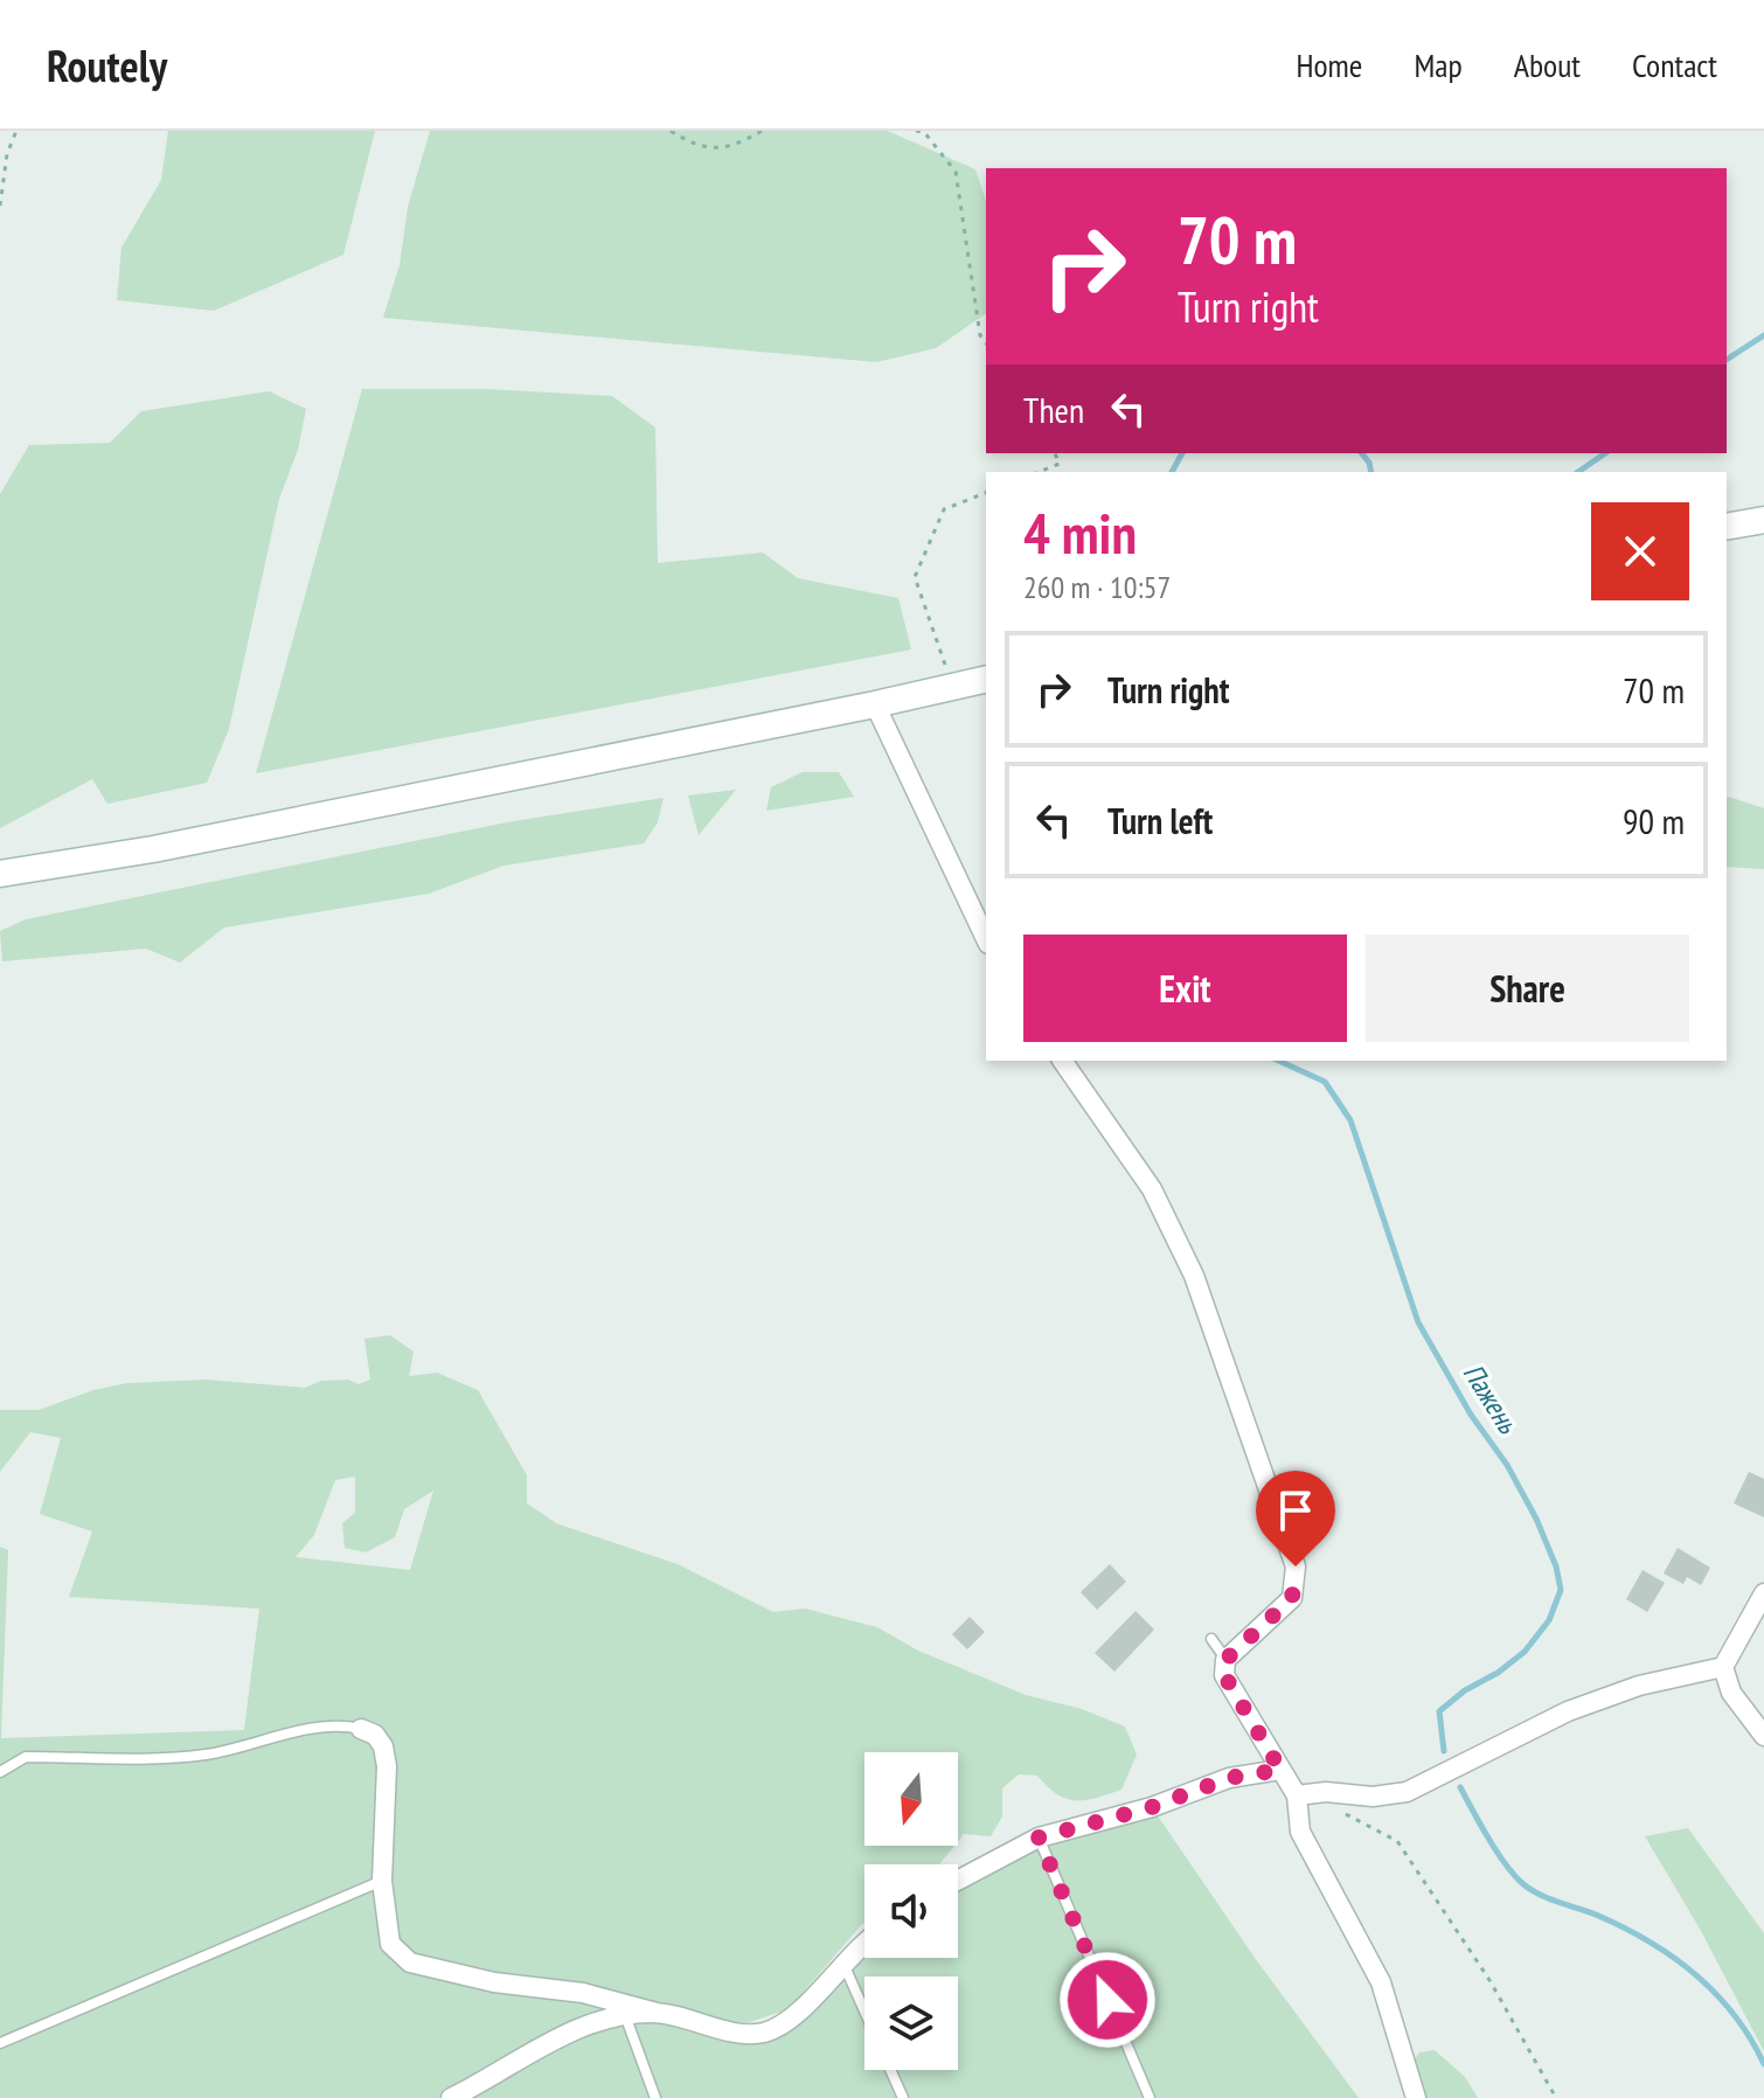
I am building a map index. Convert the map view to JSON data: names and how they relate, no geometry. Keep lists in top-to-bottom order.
{
  "water": ["Пажень"],
  "north": "bottom",
  "page": {
    "header": "Routely",
    "nav": [
      "Home",
      "Map",
      "About",
      "Contact"
    ],
    "turn": ["70 m", "Turn right"],
    "then": "Then",
    "heading": ["4 min", "260 m · 10:57"],
    "list": [
      {
        "name": "Turn right",
        "value": "70 m"
      },
      {
        "name": "Turn left",
        "value": "90 m"
      }
    ],
    "buttons": ["Exit", "Share"]
  }
}
